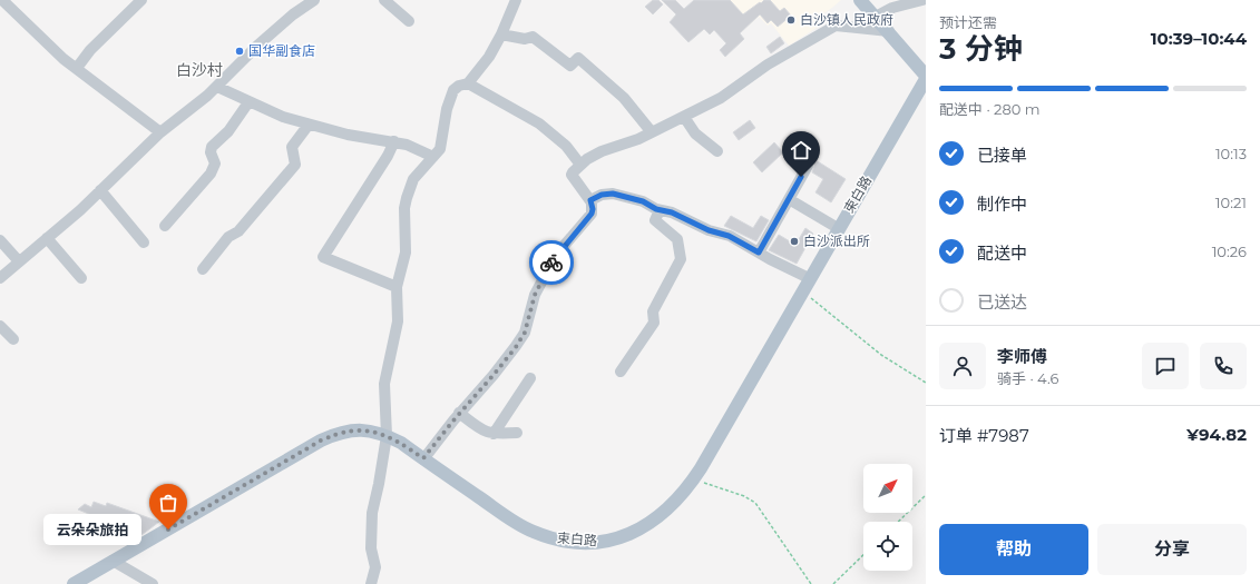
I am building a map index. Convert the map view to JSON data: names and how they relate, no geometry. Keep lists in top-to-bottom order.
{
  "streets": {
    "main road": ["束白路"]
  },
  "districts": ["白沙村"],
  "places": [
    "白沙镇人民政府",
    "国华副食店",
    "白沙派出所",
    "云朵朵旅拍"
  ],
  "north": "top right",
  "page": {
    "heading": ["3 分钟", "预计还需", "10:39–10:44"],
    "panel": [
      "李师傅",
      "骑手 · 4.6",
      "订单 #7987",
      "¥94.82"
    ],
    "bar": "配送中 · 280 m",
    "list": [
      ["已接单", "10:13"],
      ["制作中", "10:21"],
      ["配送中", "10:26"],
      "已送达"
    ],
    "bubble": "云朵朵旅拍",
    "buttons": ["帮助", "分享"]
  }
}
